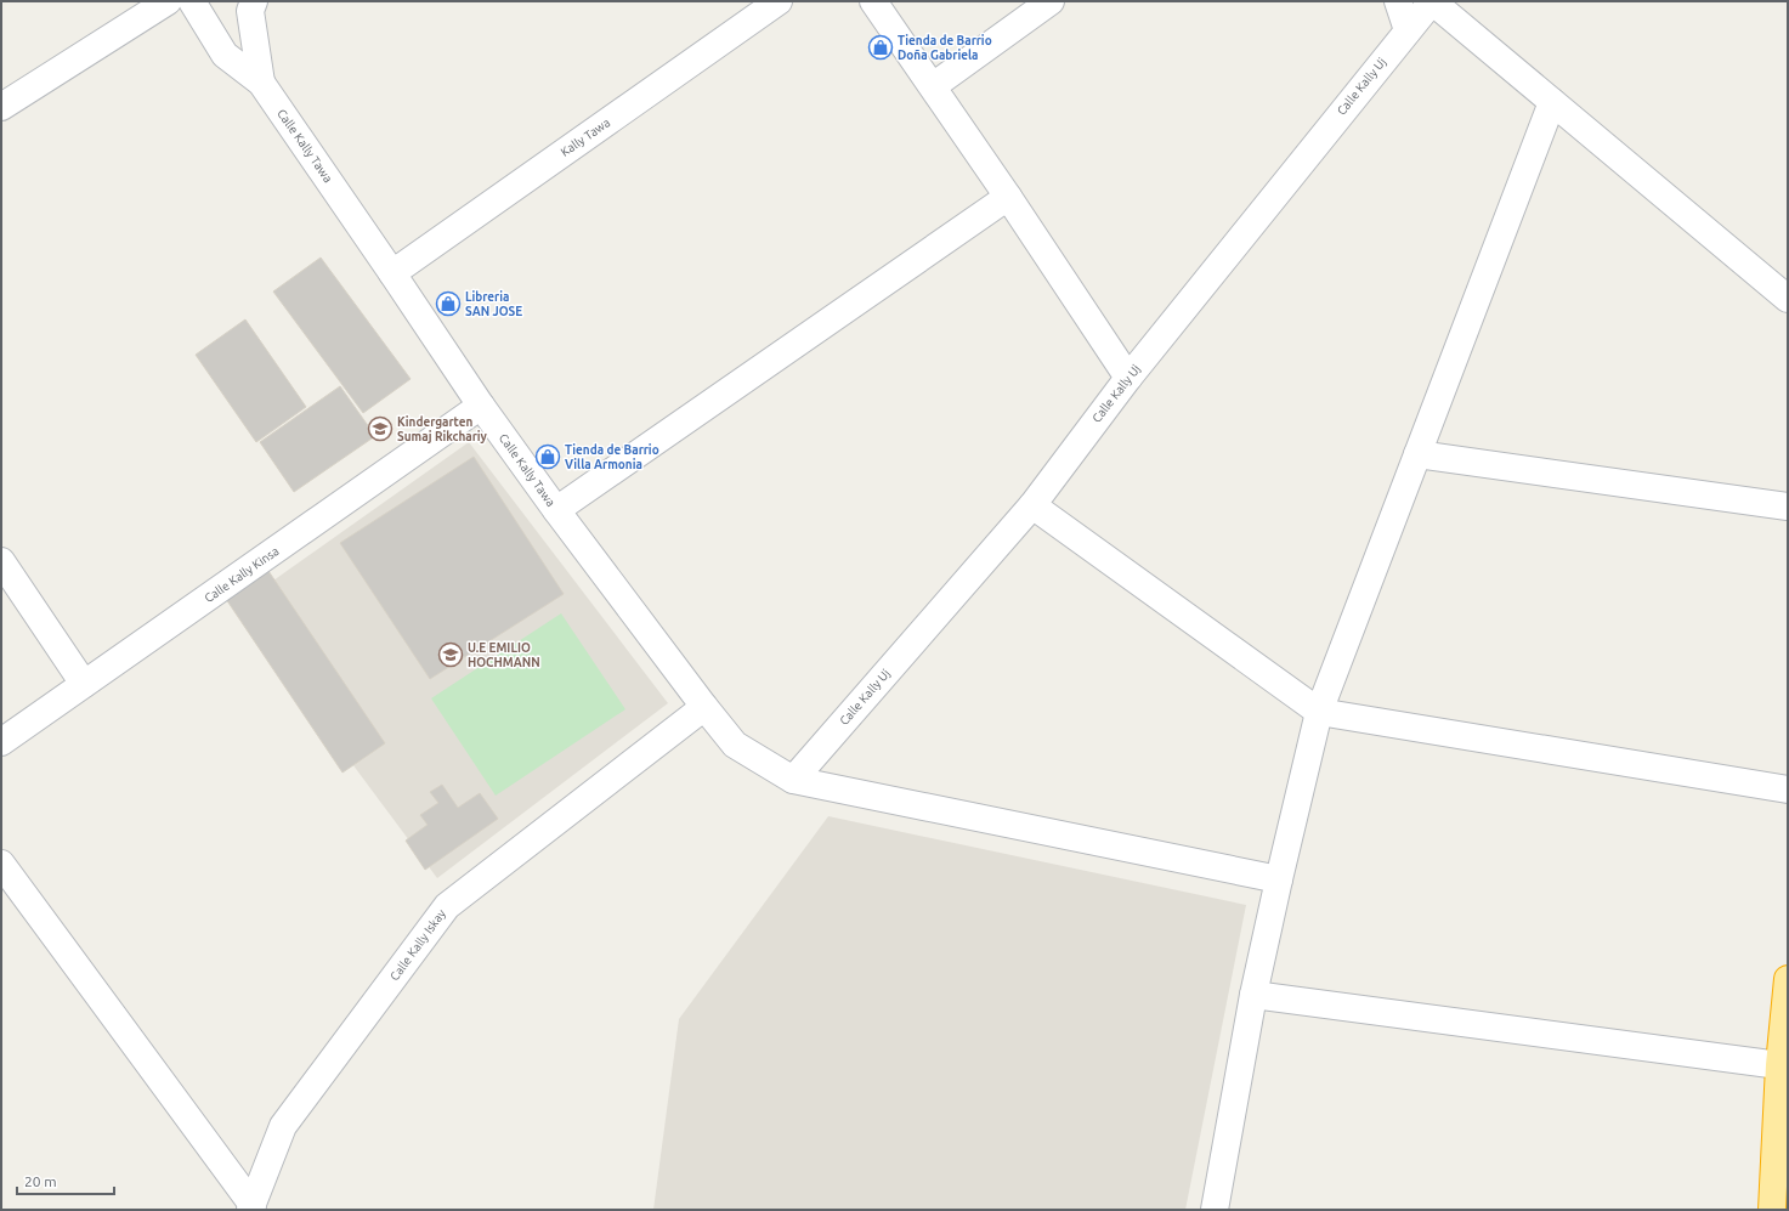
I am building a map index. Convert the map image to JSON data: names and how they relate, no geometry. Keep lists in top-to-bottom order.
{
  "streets": {
    "street": [
      "Calle Kally Uj",
      "Kally Tawa",
      "Calle Kally Tawa",
      "Calle Kally Kinsa",
      "Calle Kally Iskay"
    ]
  },
  "crossings": [
    ["Calle Kally Uj", "Calle Kally Tawa"],
    ["Kally Tawa", "Calle Kally Tawa"],
    ["Calle Kally Tawa", "Calle Kally Kinsa"],
    ["Calle Kally Tawa", "Calle Kally Iskay"]
  ],
  "places": {
    "shop": ["Tienda de Barrio Doña Gabriela", "Libreria SAN JOSE", "Tienda de Barrio Villa Armonia"],
    "school or university": ["Kindergarten Sumaj Rikchariy", "U.E EMILIO HOCHMANN"]
  },
  "scale_bar": "20 m"
}
